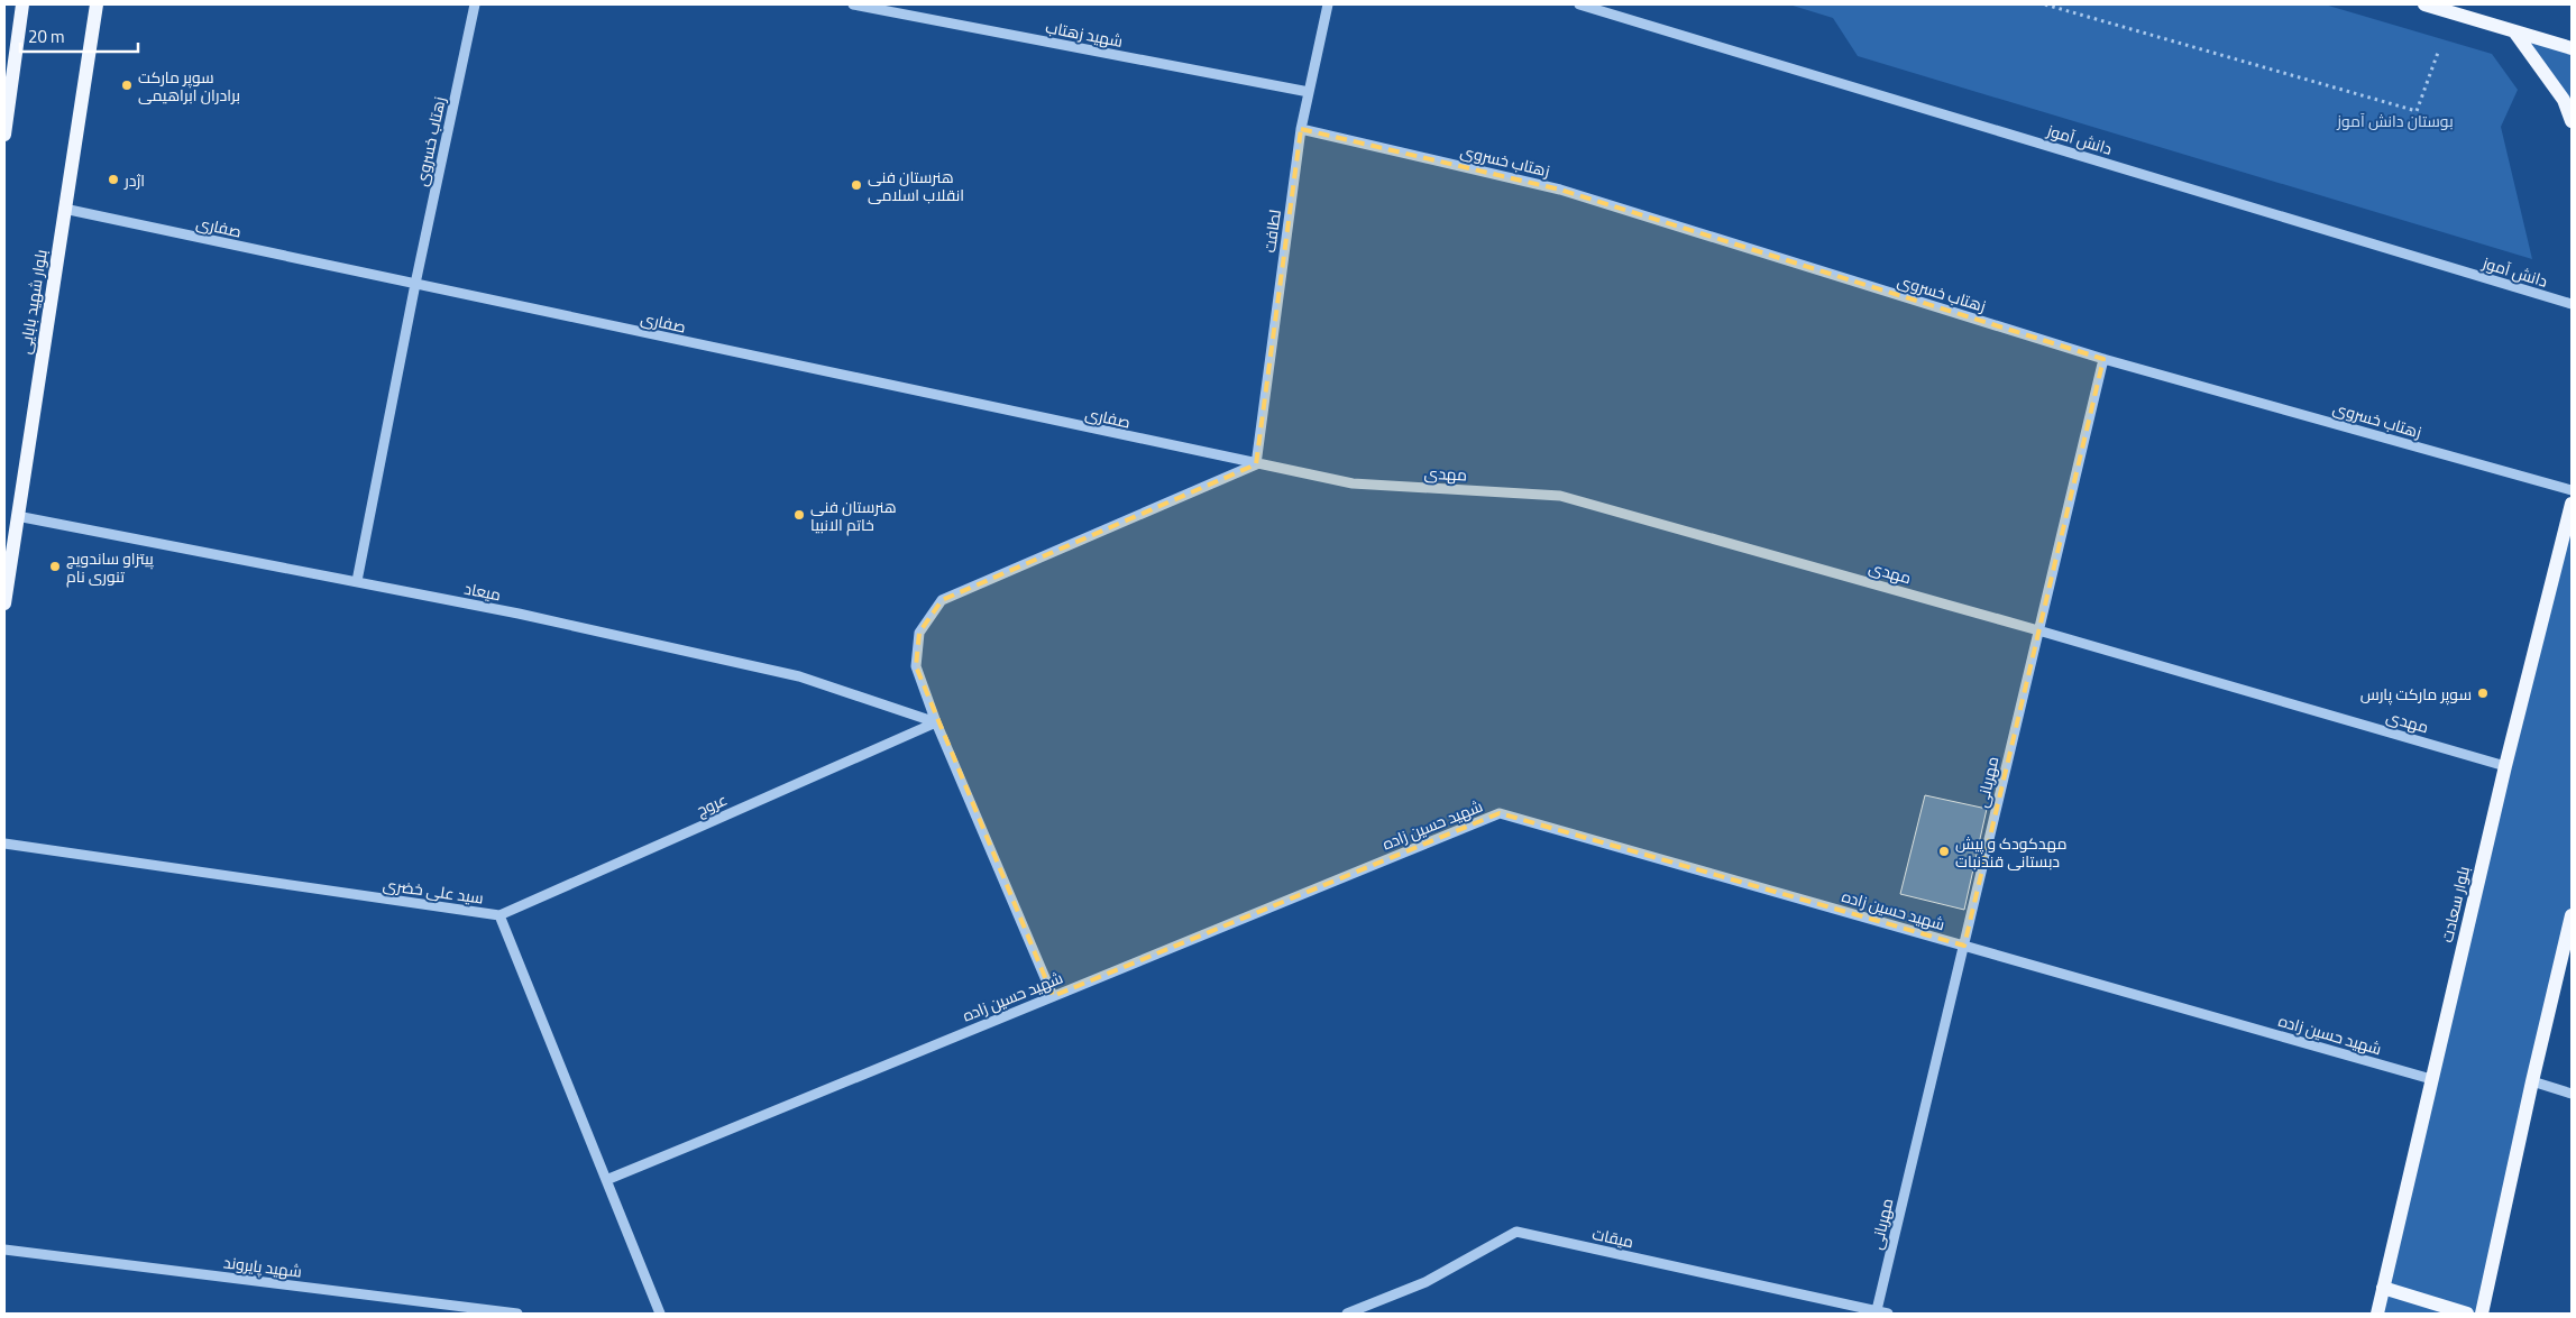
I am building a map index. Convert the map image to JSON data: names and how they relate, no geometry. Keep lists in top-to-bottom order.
{
  "streets": {
    "main road": ["بلوار شهید بابایی", "بلوار سعادت"],
    "street": [
      "شهید زهتاب",
      "دانش آموز",
      "زهتاب خسروی",
      "صفاری",
      "لطافت",
      "مهدی",
      "میعاد",
      "مهربانی",
      "عروج",
      "شهید حسین زاده",
      "سید علی خضری",
      "میقات",
      "شهید پایروند"
    ]
  },
  "crossings": [
    ["شهید زهتاب", "لطافت"],
    ["زهتاب خسروی", "صفاری"],
    ["زهتاب خسروی", "لطافت"],
    ["زهتاب خسروی", "میعاد"],
    ["زهتاب خسروی", "مهربانی"],
    ["صفاری", "لطافت"],
    ["صفاری", "بلوار شهید بابایی"],
    ["صفاری", "مهدی"],
    ["لطافت", "مهدی"],
    ["بلوار شهید بابایی", "میعاد"],
    ["مهدی", "مهربانی"],
    ["مهدی", "بلوار سعادت"],
    ["میعاد", "عروج"],
    ["مهربانی", "شهید حسین زاده"],
    ["مهربانی", "میقات"],
    ["عروج", "سید علی خضری"],
    ["شهید حسین زاده", "سید علی خضری"],
    ["شهید حسین زاده", "بلوار سعادت"]
  ],
  "parks": ["بوستان دانش آموز"],
  "places": [
    "سوپر مارکت برادران ابراهیمی",
    "اژدر",
    "هنرستان فنی انقلاب اسلامی",
    "هنرستان فنی خاتم الانبیا",
    "پیتزاو ساندویچ تنوری نام",
    "سوپر مارکت پارس",
    "مهدکودک و پیش دبستانی قندنبات"
  ],
  "scale_bar": "20 m"
}
